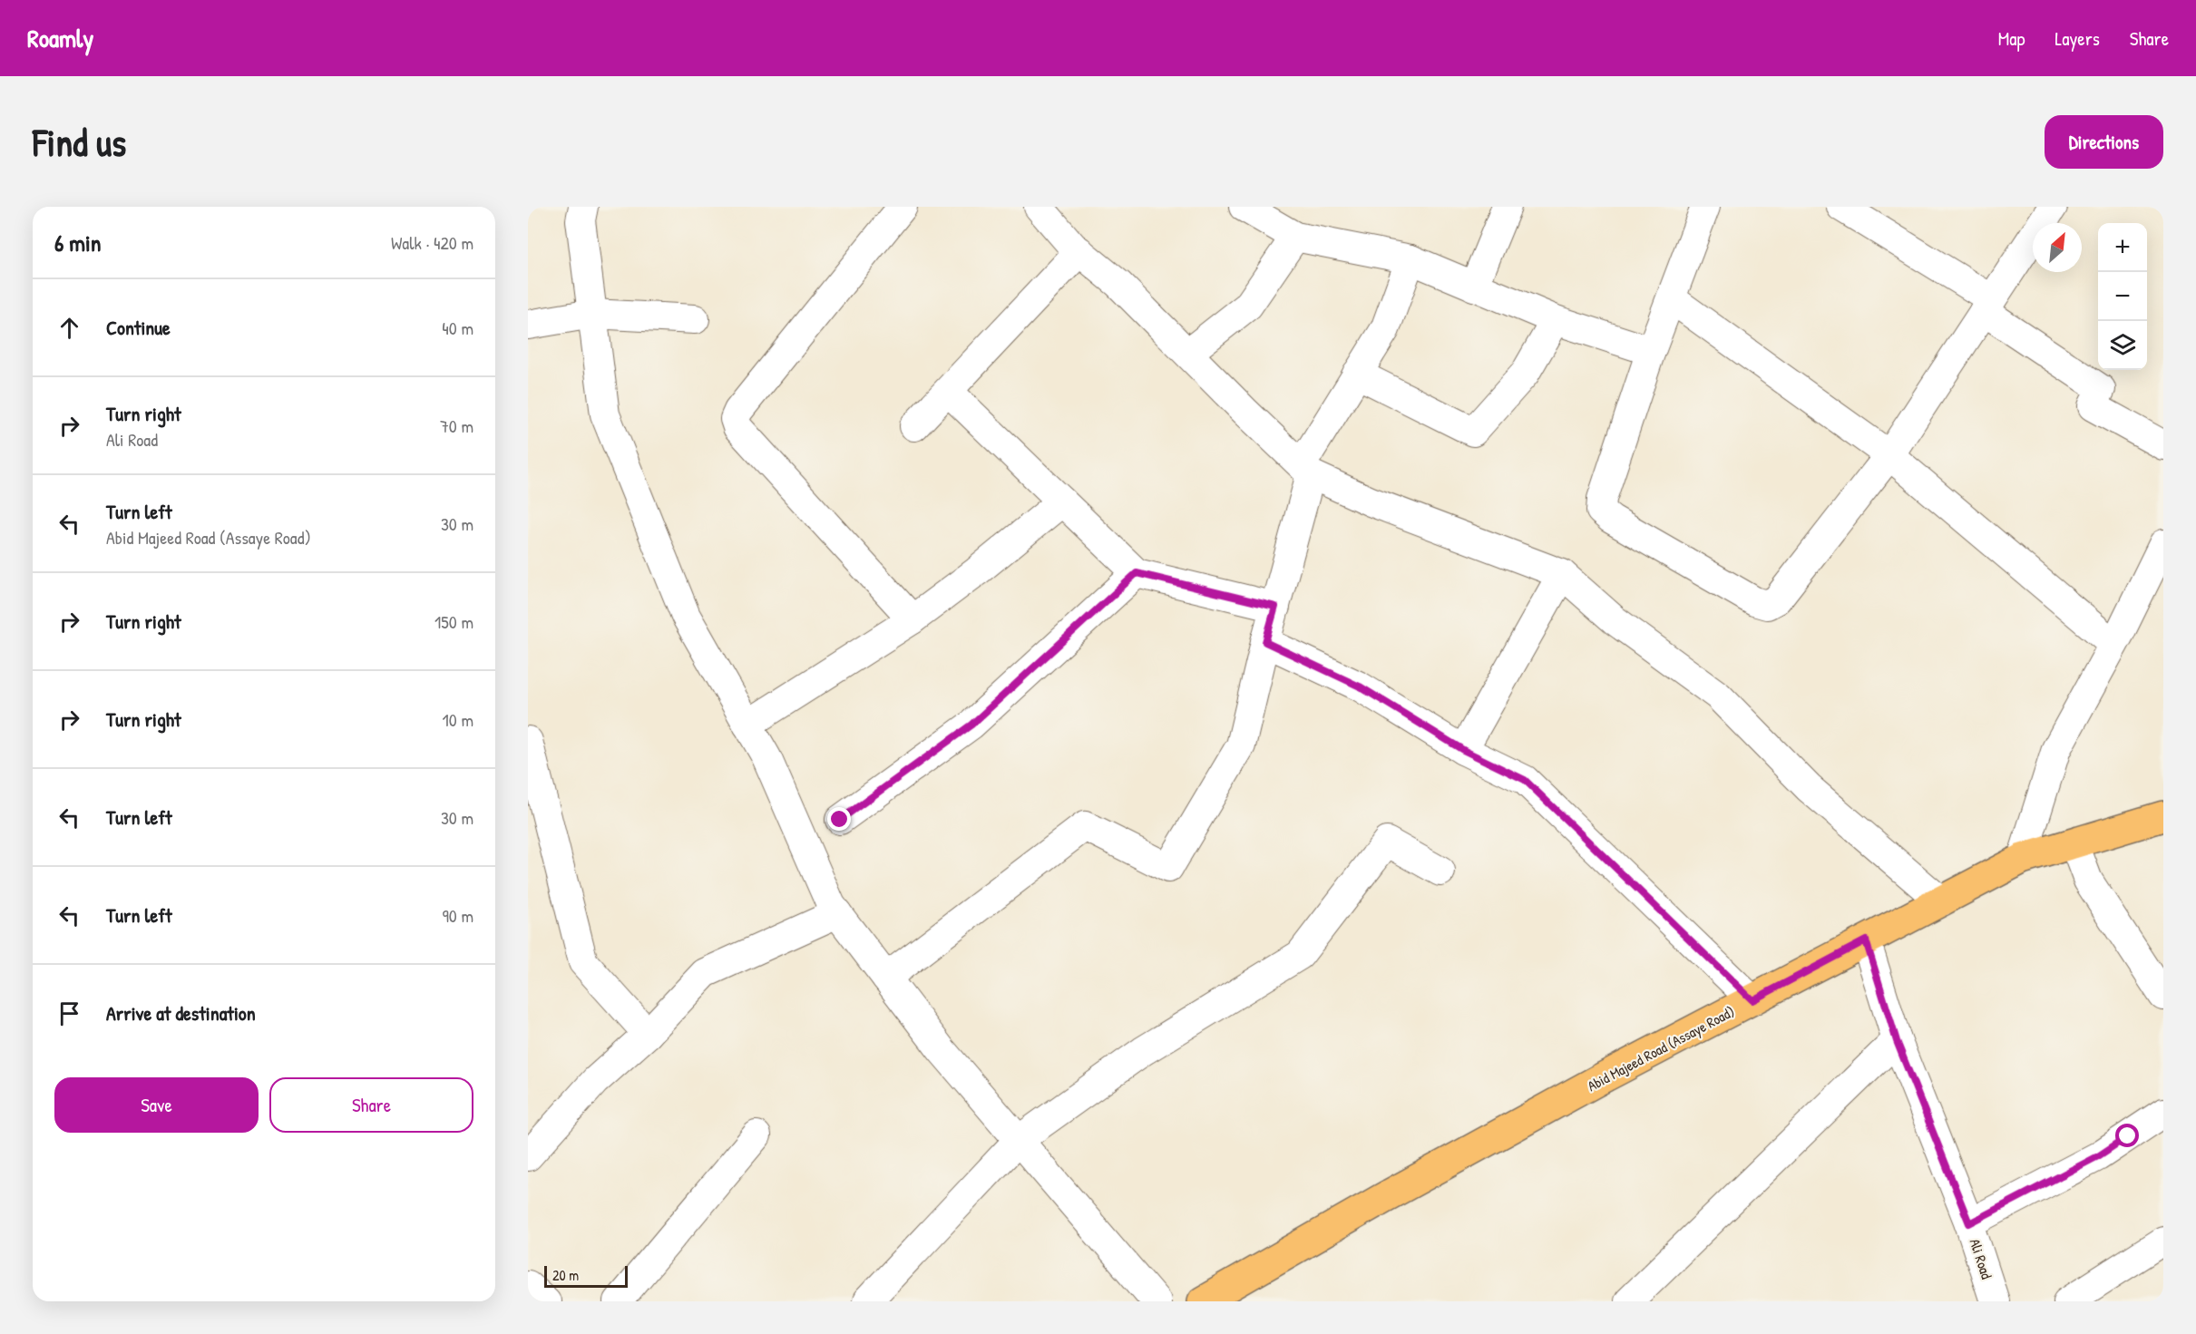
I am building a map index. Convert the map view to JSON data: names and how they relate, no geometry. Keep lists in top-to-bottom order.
{
  "streets": {
    "main road": ["Abid Majeed Road (Assaye Road)"],
    "street": ["Ali Road"]
  },
  "crossings": [
    ["Abid Majeed Road (Assaye Road)", "Ali Road"]
  ],
  "scale_bar": "20 m",
  "north": "top right",
  "page": {
    "header": "Roamly",
    "nav": ["Map", "Layers", "Share"],
    "buttons": [
      "Directions",
      ["Save", "Share"]
    ],
    "title": "Find us",
    "heading": ["6 min", "Walk · 420 m"],
    "map_buttons": ["+", "−"],
    "list": [
      ["Continue", "40 m"],
      ["Turn right", "Ali Road", "70 m"],
      ["Turn left", "Abid Majeed Road (Assaye Road)", "30 m"],
      ["Turn right", "150 m"],
      ["Turn right", "10 m"],
      ["Turn left", "30 m"],
      ["Turn left", "90 m"],
      "Arrive at destination"
    ],
    "scale": "20 m"
  }
}
